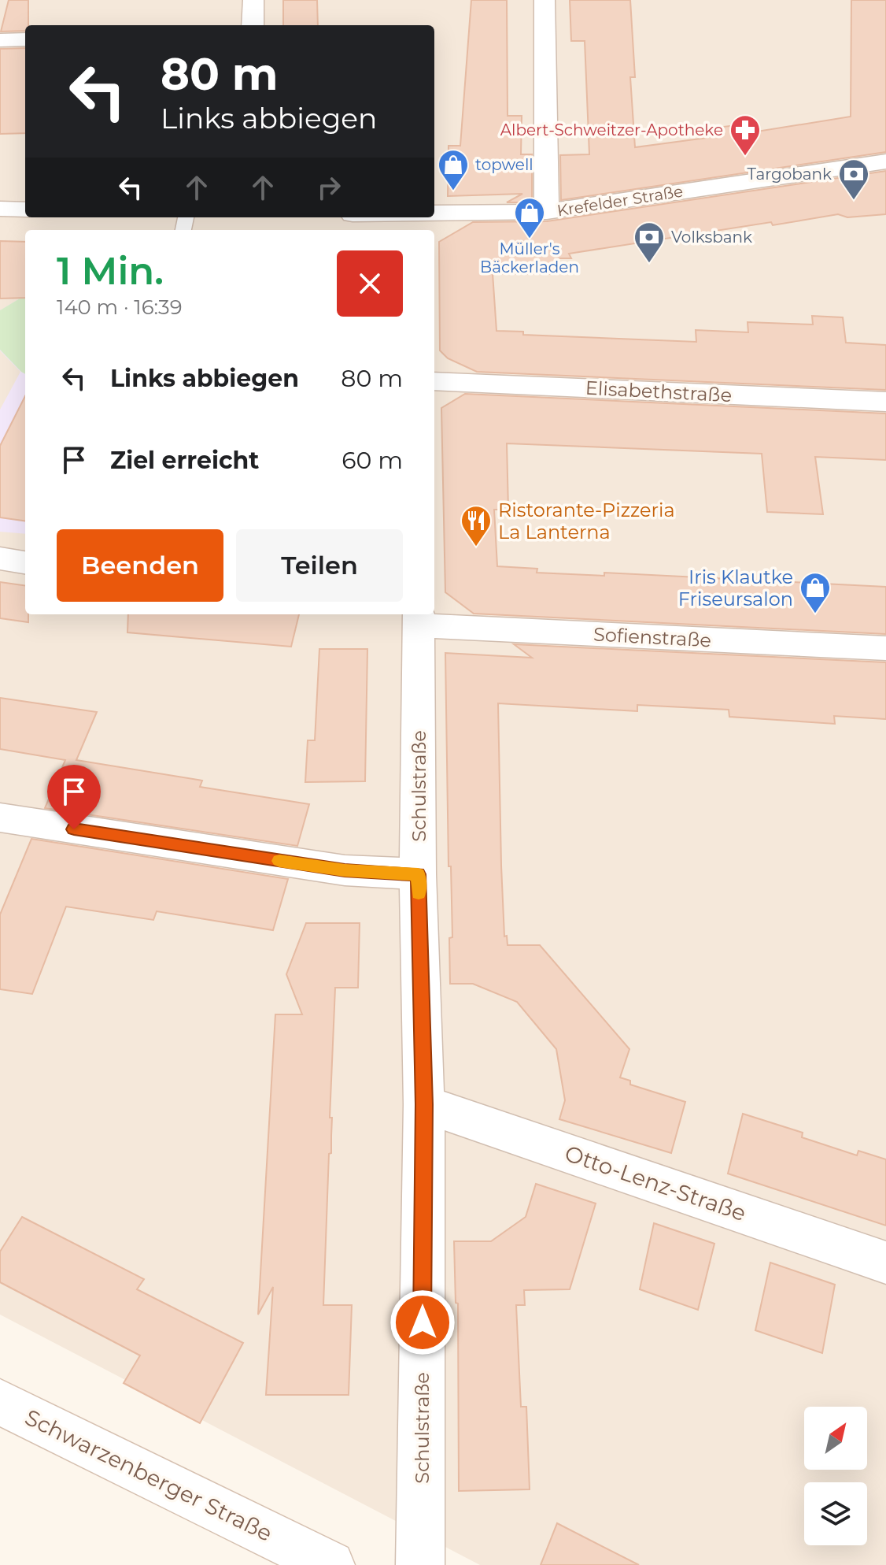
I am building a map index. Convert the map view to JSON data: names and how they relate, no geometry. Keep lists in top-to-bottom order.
{
  "streets": {
    "street": [
      "Krefelder Straße",
      "Elisabethstraße",
      "Sofienstraße",
      "Schulstraße",
      "Otto-Lenz-Straße",
      "Schwarzenberger Straße"
    ]
  },
  "crossings": [
    ["Sofienstraße", "Schulstraße"],
    ["Schulstraße", "Otto-Lenz-Straße"]
  ],
  "places": {
    "pharmacy": ["Albert-Schweitzer-Apotheke"],
    "shop": ["topwell", "Müller's Bäckerladen", "Iris Klautke Friseursalon"],
    "bank": ["Targobank", "Volksbank"],
    "restaurant": ["Ristorante-Pizzeria La Lanterna"]
  },
  "north": "top right",
  "page": {
    "turn": ["80 m", "Links abbiegen"],
    "heading": ["1 Min.", "140 m · 16:39"],
    "list": [
      {
        "name": "Links abbiegen",
        "value": "80 m"
      },
      {
        "name": "Ziel erreicht",
        "value": "60 m"
      }
    ],
    "buttons": ["Beenden", "Teilen"]
  }
}
